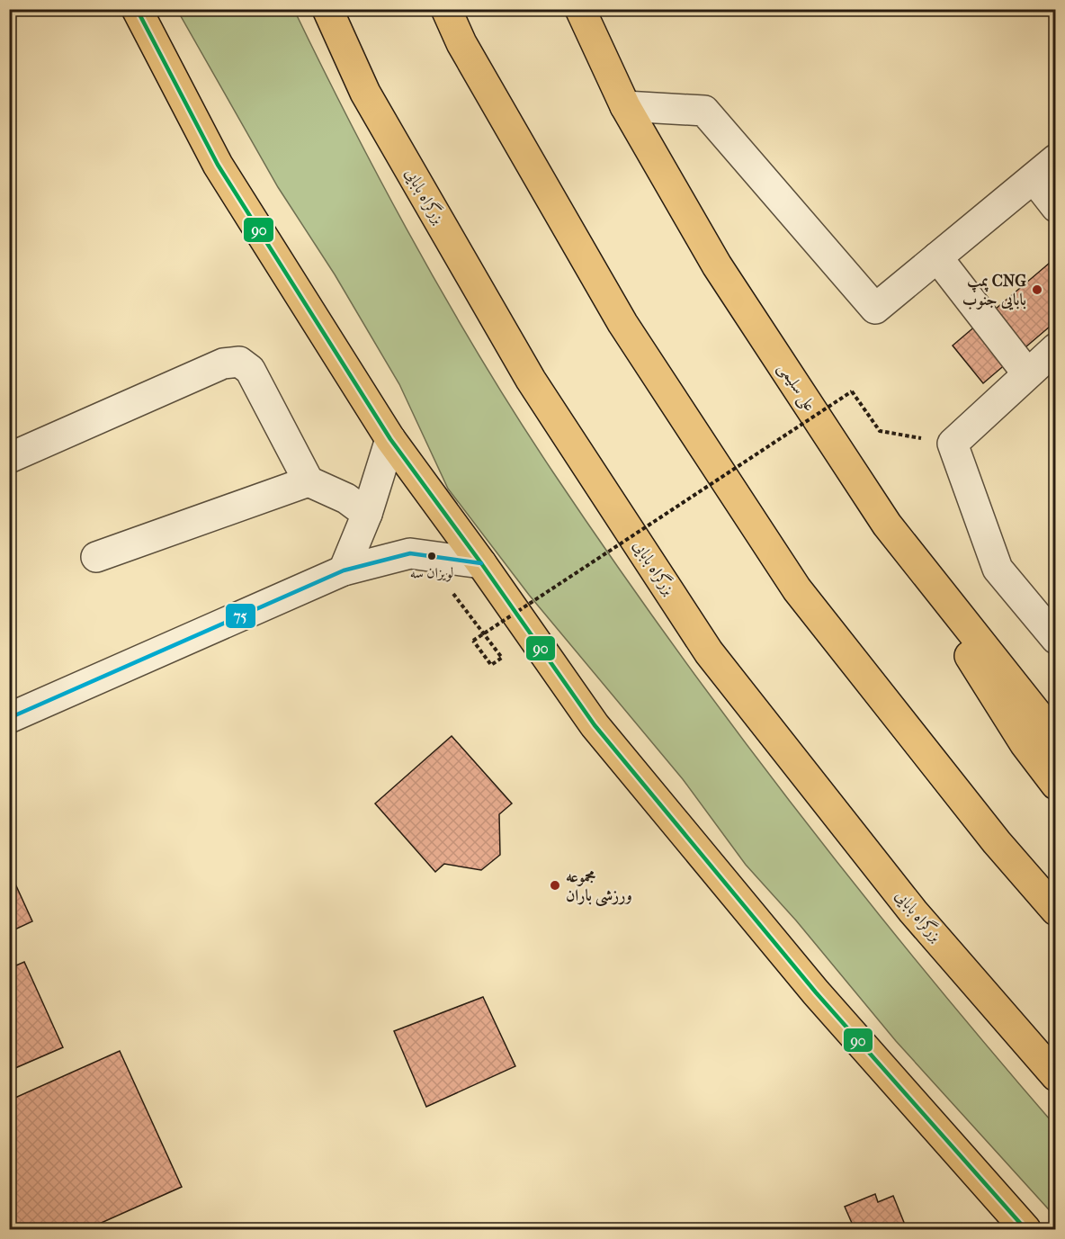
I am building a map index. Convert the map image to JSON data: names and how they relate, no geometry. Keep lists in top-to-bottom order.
{
  "streets": {
    "main road": ["بزرگراه بابایی", "علی سلیمی"]
  },
  "places": ["پمپ CNG بابایی جنوب", "لویزان سه", "مجموعه ورزشی باران"],
  "lines": ["transit line 90", "transit line 75"]
}
